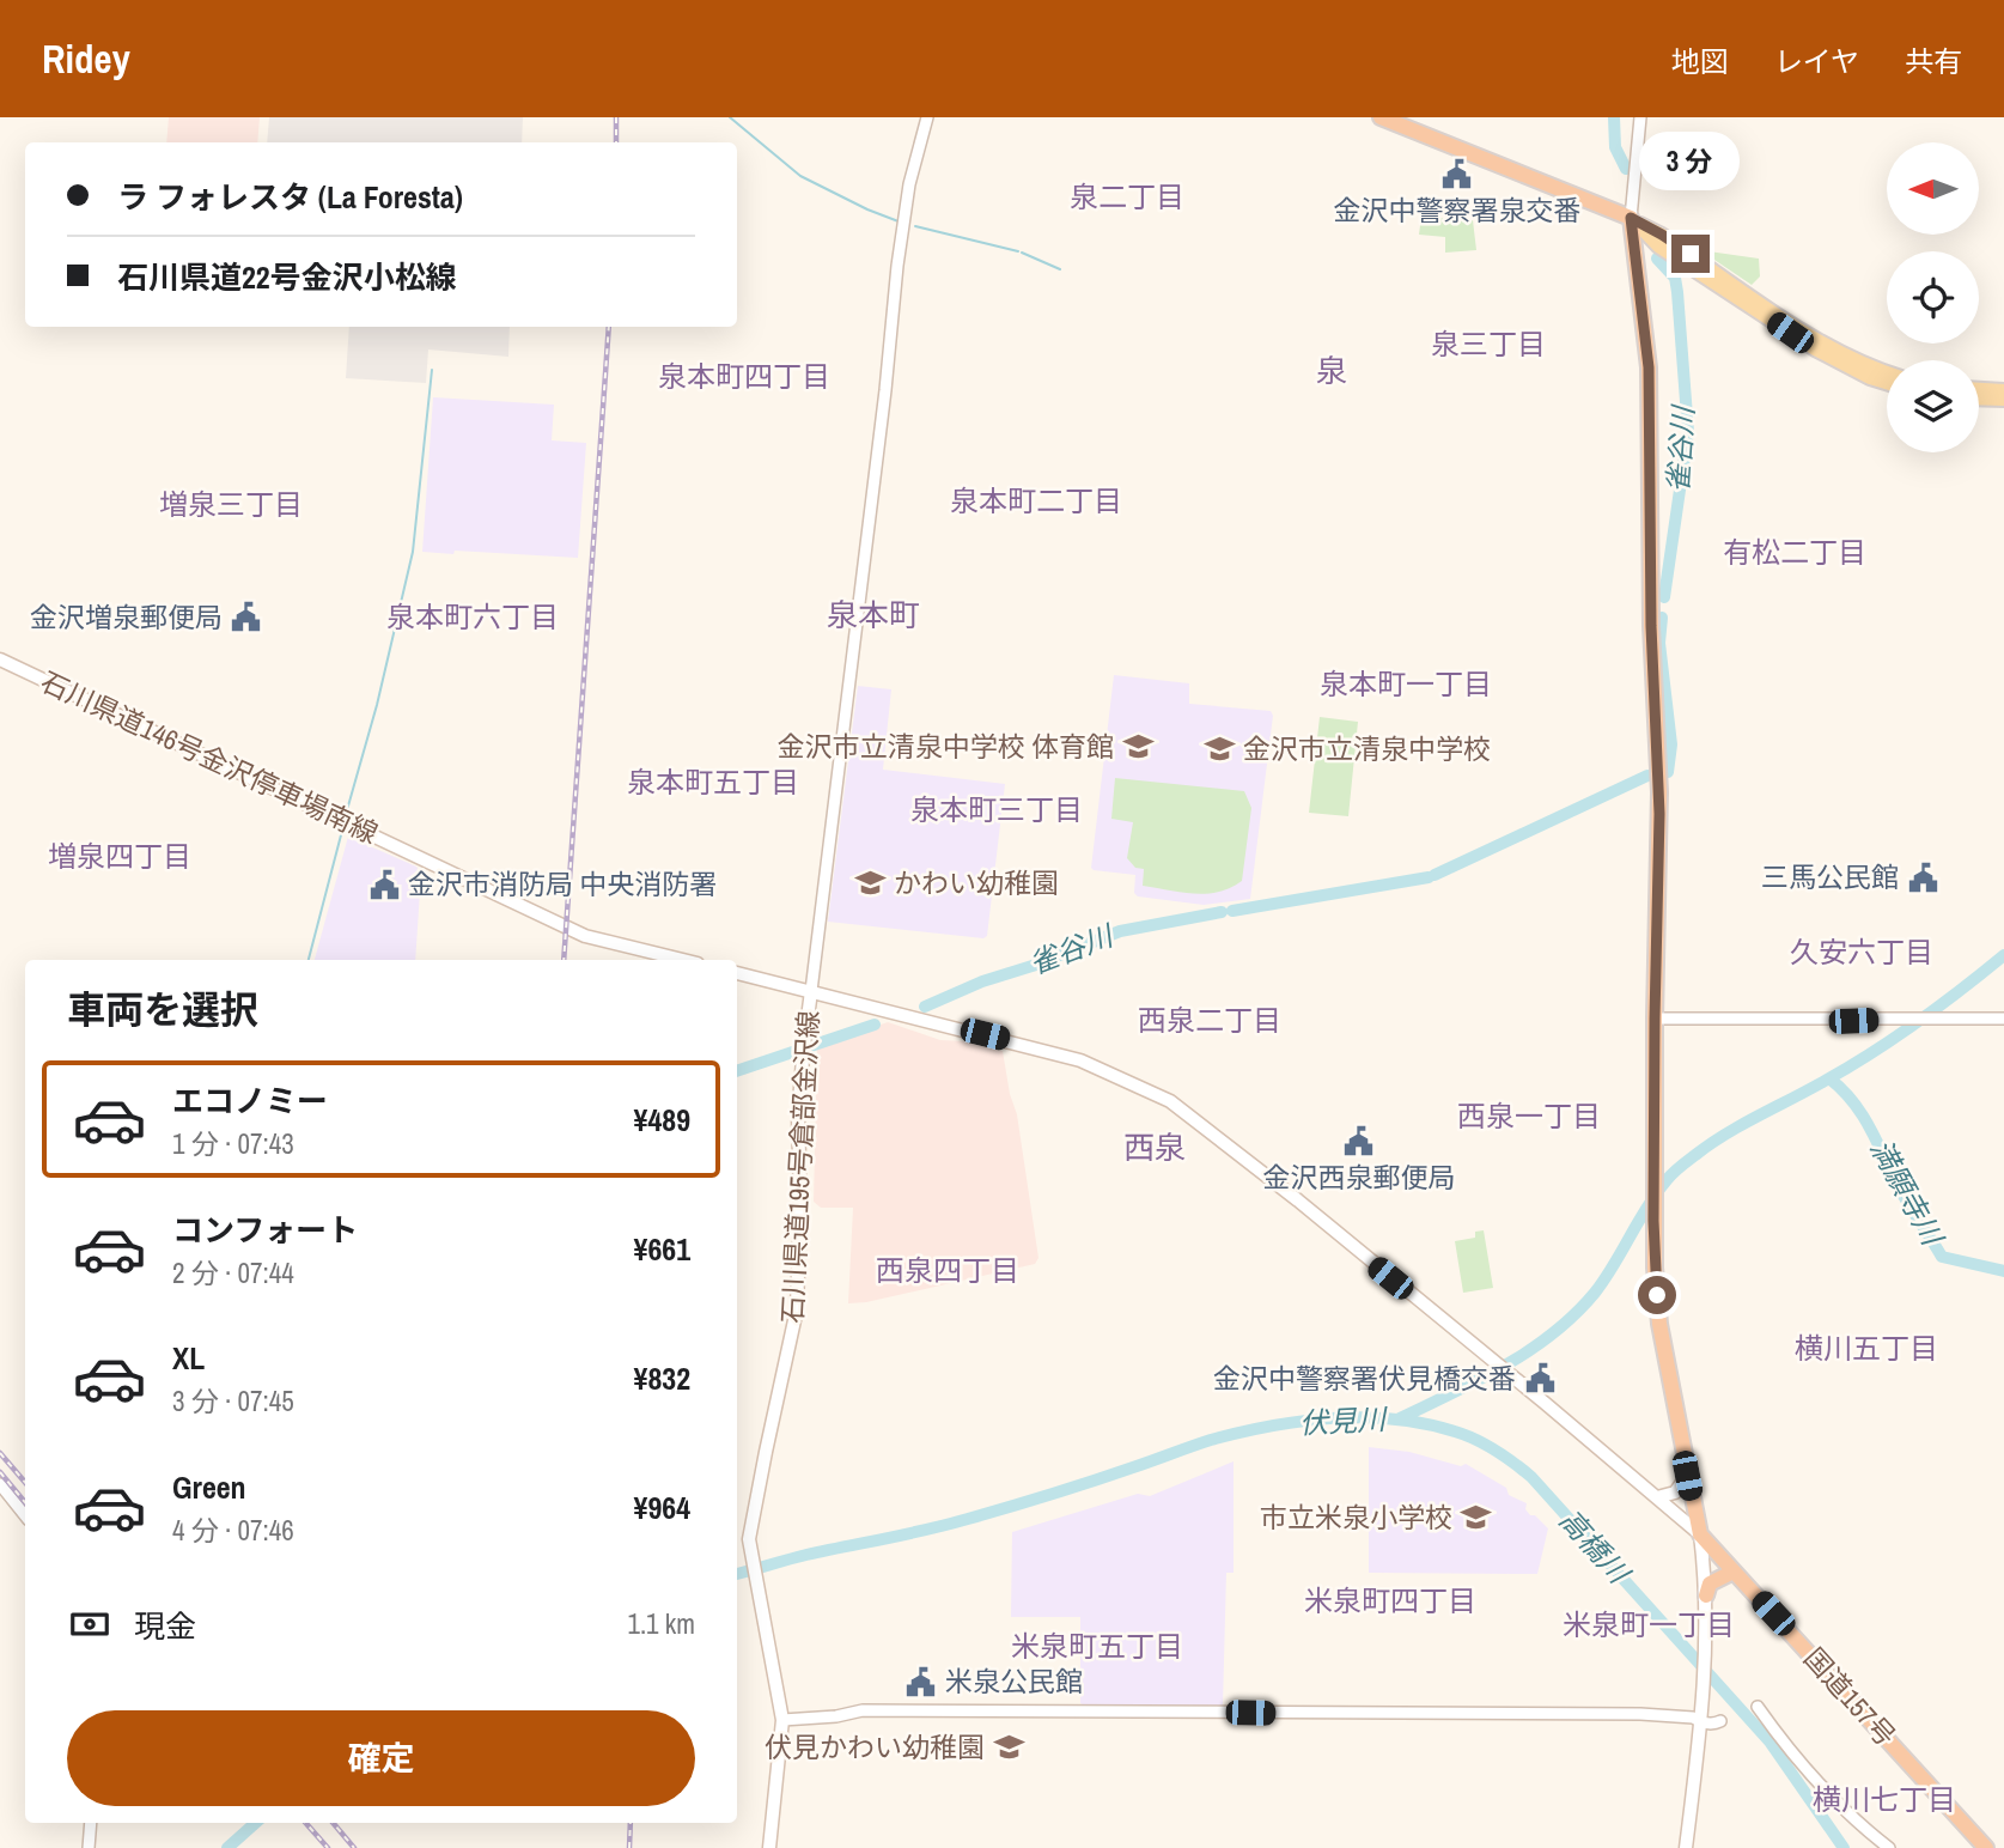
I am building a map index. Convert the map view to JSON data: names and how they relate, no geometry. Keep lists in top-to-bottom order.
{
  "streets": {
    "highway": ["国道157号"],
    "main road": ["石川県道146号金沢停車場南線", "石川県道195号倉部金沢線"]
  },
  "districts": [
    "泉二丁目",
    "泉三丁目",
    "泉",
    "泉本町四丁目",
    "泉本町二丁目",
    "増泉三丁目",
    "有松二丁目",
    "泉本町",
    "泉本町六丁目",
    "泉本町一丁目",
    "泉本町五丁目",
    "泉本町三丁目",
    "増泉四丁目",
    "久安六丁目",
    "西泉二丁目",
    "西泉一丁目",
    "西泉",
    "西泉四丁目",
    "横川五丁目",
    "米泉町四丁目",
    "米泉町一丁目",
    "米泉町五丁目",
    "横川七丁目"
  ],
  "water": [
    "雀谷川",
    "満願寺川",
    "伏見川",
    "高橋川"
  ],
  "places": {
    "public building": [
      "金沢中警察署泉交番",
      "金沢増泉郵便局",
      "三馬公民館",
      "金沢市消防局 中央消防署",
      "金沢西泉郵便局",
      "金沢中警察署伏見橋交番",
      "米泉公民館"
    ],
    "school or university": [
      "金沢市立清泉中学校 体育館",
      "金沢市立清泉中学校",
      "かわい幼稚園",
      "市立米泉小学校",
      "伏見かわい幼稚園"
    ]
  },
  "north": "left",
  "page": {
    "header": "Ridey",
    "nav": ["地図", "レイヤ", "共有"],
    "bubble": "3 分",
    "banner": ["ラ フォレスタ (La Foresta)", "石川県道22号金沢小松線"],
    "heading": "車両を選択",
    "list": [
      {
        "name": "エコノミー",
        "note": "1 分 · 07:43",
        "value": "¥489"
      },
      {
        "name": "コンフォート",
        "note": "2 分 · 07:44",
        "value": "¥661"
      },
      {
        "name": "XL",
        "note": "3 分 · 07:45",
        "value": "¥832"
      },
      {
        "name": "Green",
        "note": "4 分 · 07:46",
        "value": "¥964"
      }
    ],
    "pay": ["現金", "1.1 km"],
    "buttons": "確定"
  }
}
